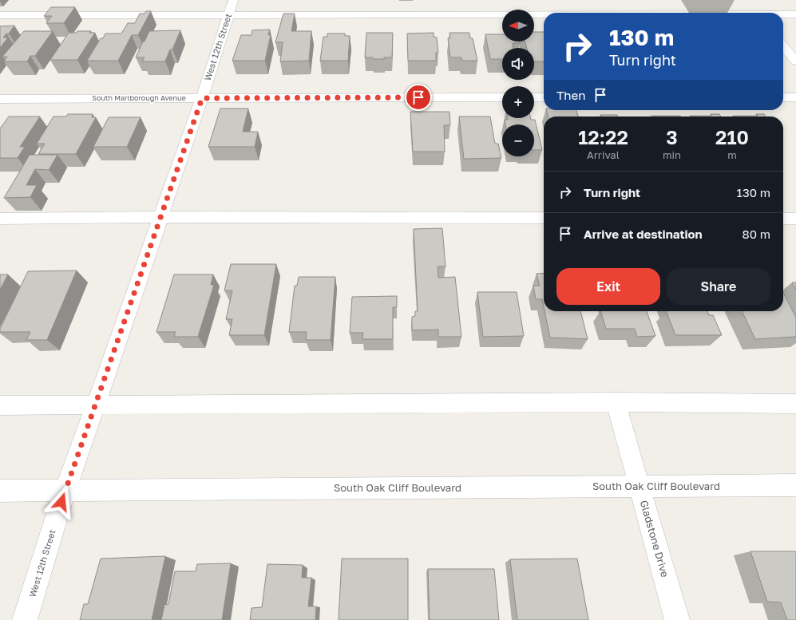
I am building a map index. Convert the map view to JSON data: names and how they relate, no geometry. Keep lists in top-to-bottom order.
{
  "streets": {
    "street": [
      "West 12th Street",
      "South Marlborough Avenue",
      "South Oak Cliff Boulevard",
      "Gladstone Drive"
    ]
  },
  "crossings": [
    ["West 12th Street", "South Marlborough Avenue"],
    ["West 12th Street", "South Oak Cliff Boulevard"],
    ["South Oak Cliff Boulevard", "Gladstone Drive"]
  ],
  "north": "left",
  "page": {
    "map_buttons": ["+", "−"],
    "turn": ["130 m", "Turn right"],
    "then": "Then",
    "eta": [
      "12:22",
      "Arrival",
      "3",
      "min",
      "210",
      "m"
    ],
    "list": [
      {
        "name": "Turn right",
        "value": "130 m"
      },
      {
        "name": "Arrive at destination",
        "value": "80 m"
      }
    ],
    "buttons": ["Exit", "Share"]
  }
}
